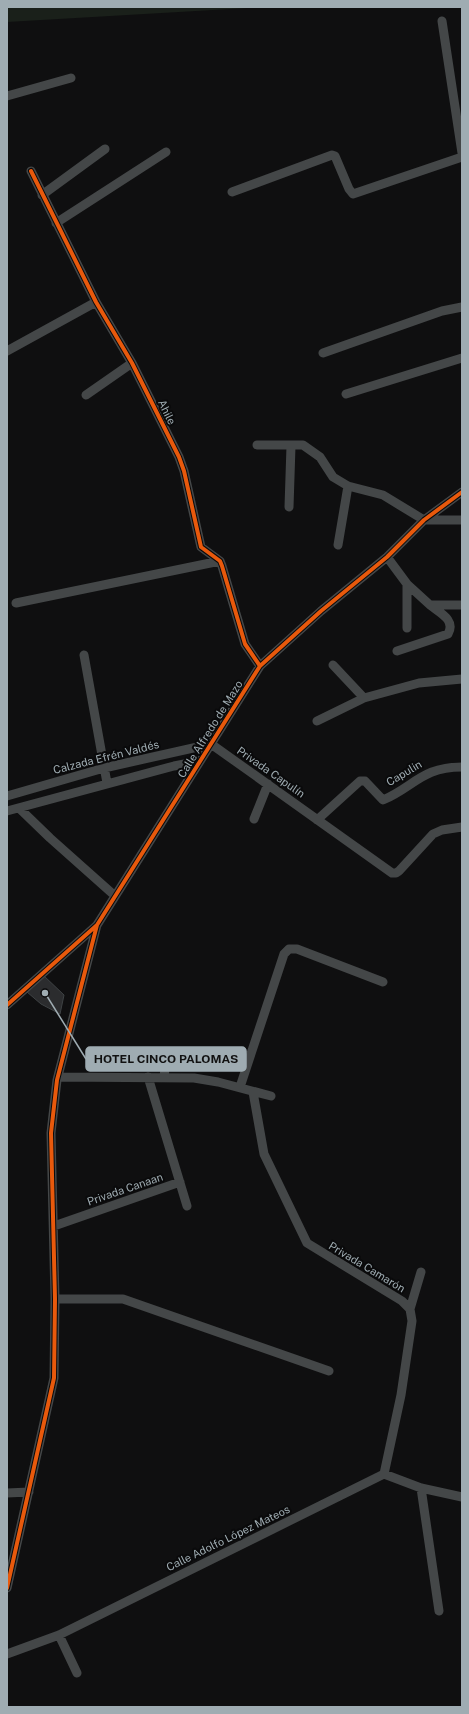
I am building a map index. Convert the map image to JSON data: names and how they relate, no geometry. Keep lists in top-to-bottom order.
{
  "streets": {
    "street": [
      "Ahile",
      "Calle Alfredo de Mazo",
      "Calzada Efrén Valdés",
      "Privada Capulín",
      "Capulin",
      "Privada Canaan",
      "Privada Camarón",
      "Calle Adolfo López Mateos"
    ]
  },
  "crossings": [
    ["Calle Alfredo de Mazo", "Calzada Efrén Valdés"],
    ["Calle Alfredo de Mazo", "Privada Capulín"],
    ["Calzada Efrén Valdés", "Privada Capulín"],
    ["Privada Capulín", "Capulin"],
    ["Privada Camarón", "Calle Adolfo López Mateos"]
  ],
  "places": ["HOTEL CINCO PALOMAS"]
}
